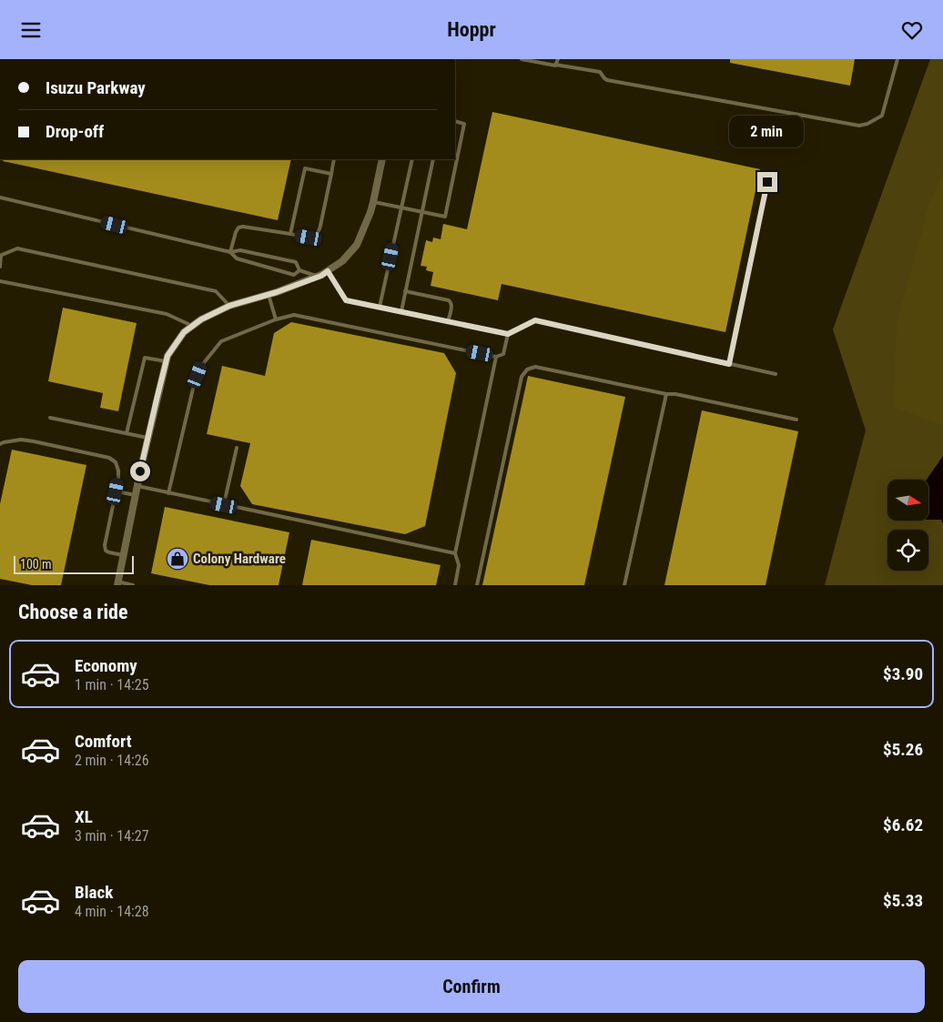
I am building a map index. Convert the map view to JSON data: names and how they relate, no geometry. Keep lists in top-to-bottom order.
{
  "places": {
    "shop": ["Colony Hardware"]
  },
  "scale_bar": "100 m",
  "north": "right",
  "page": {
    "header": "Hoppr",
    "banner": ["Isuzu Parkway", "Drop-off"],
    "bubble": "2 min",
    "scale": "100 m",
    "heading": "Choose a ride",
    "list": [
      {
        "name": "Economy",
        "note": "1 min · 14:25",
        "value": "$3.90"
      },
      {
        "name": "Comfort",
        "note": "2 min · 14:26",
        "value": "$5.26"
      },
      {
        "name": "XL",
        "note": "3 min · 14:27",
        "value": "$6.62"
      },
      {
        "name": "Black",
        "note": "4 min · 14:28",
        "value": "$5.33"
      }
    ],
    "buttons": "Confirm"
  }
}
